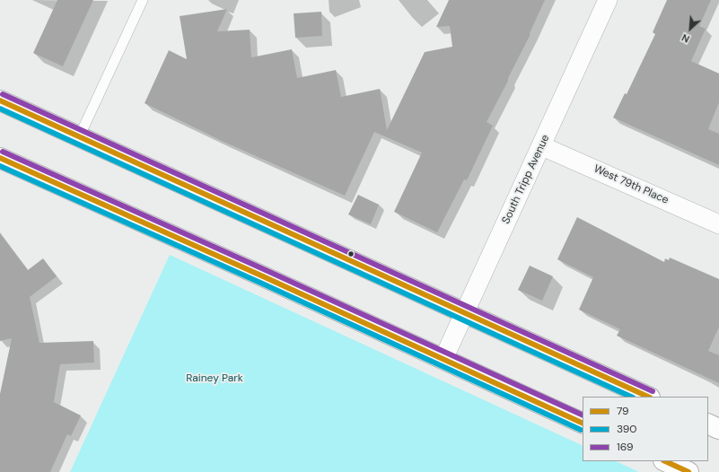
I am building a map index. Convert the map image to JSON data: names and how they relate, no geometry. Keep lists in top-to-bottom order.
{
  "streets": {
    "street": ["South Tripp Avenue", "West 79th Place"]
  },
  "crossings": [
    ["South Tripp Avenue", "West 79th Place"]
  ],
  "parks": ["Rainey Park"],
  "lines": ["transit line 169", "transit line 79", "transit line 390"],
  "legend": ["79", "390", "169"],
  "north": "bottom left"
}
